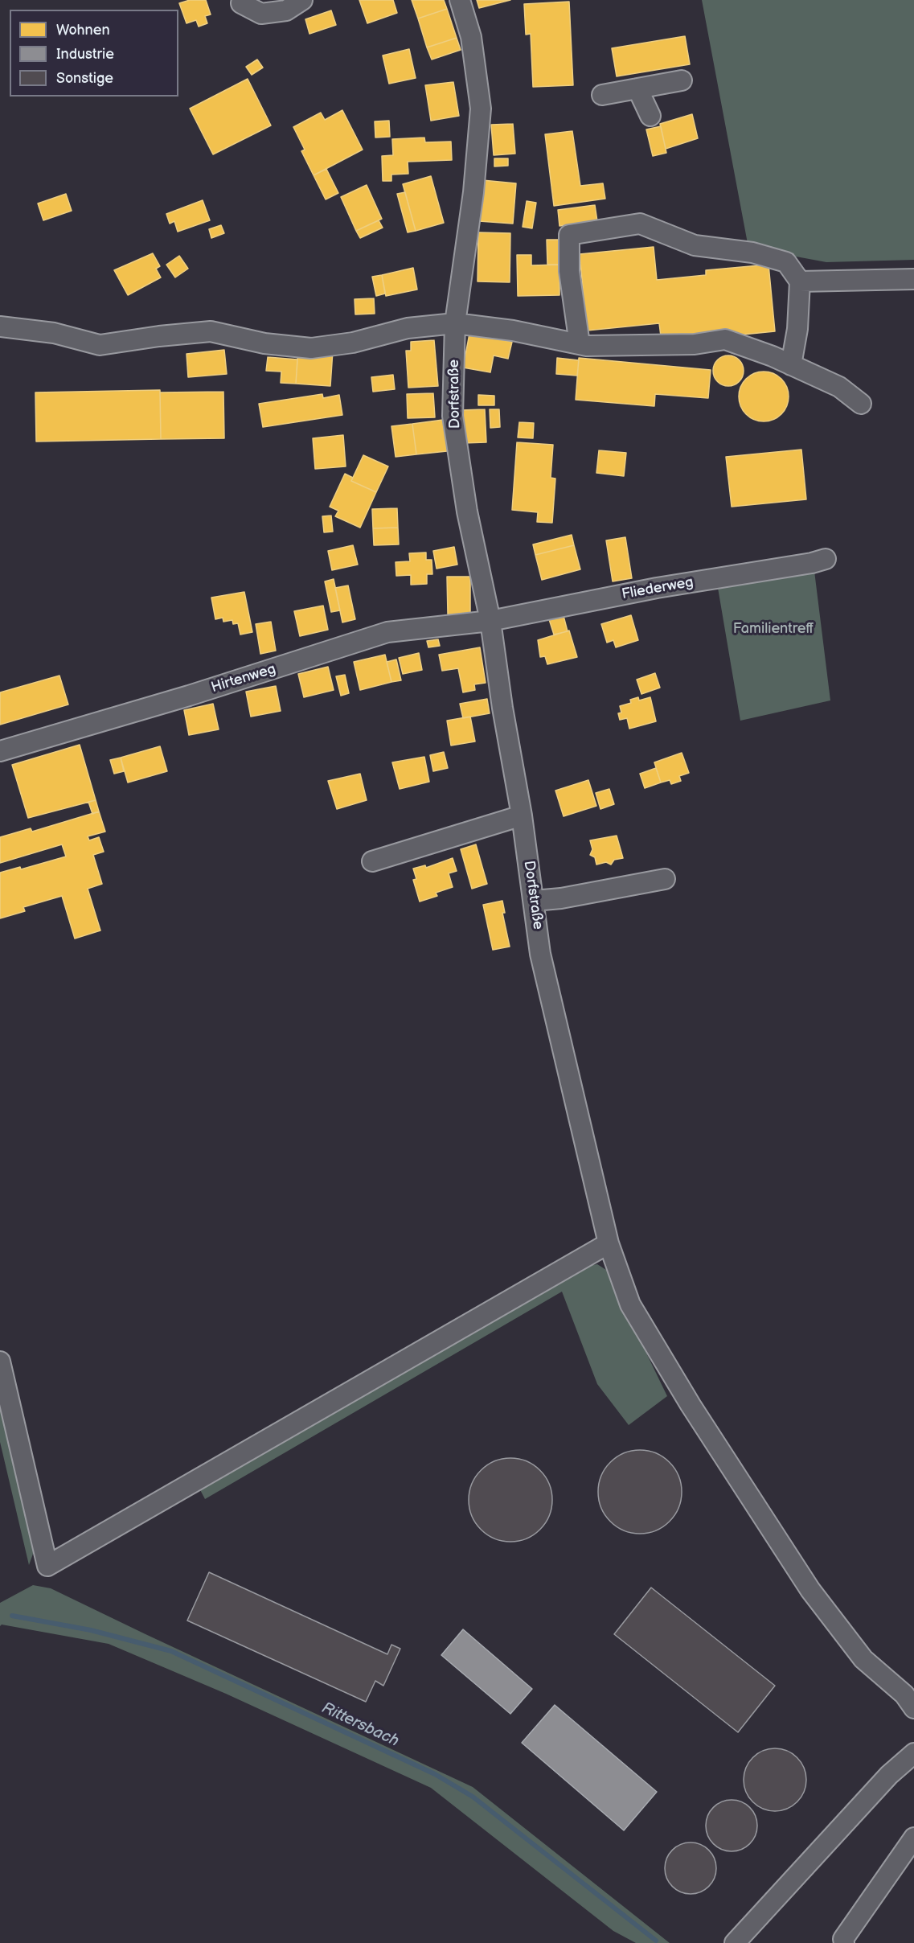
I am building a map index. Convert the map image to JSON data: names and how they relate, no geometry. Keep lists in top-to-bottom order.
{
  "streets": {
    "street": ["Dorfstraße", "Fliederweg", "Hirtenweg"]
  },
  "crossings": [
    ["Dorfstraße", "Fliederweg"],
    ["Dorfstraße", "Hirtenweg"],
    ["Fliederweg", "Hirtenweg"]
  ],
  "water": ["Rittersbach"],
  "parks": ["Familientreff"],
  "legend": ["Wohnen", "Industrie", "Sonstige"]
}
